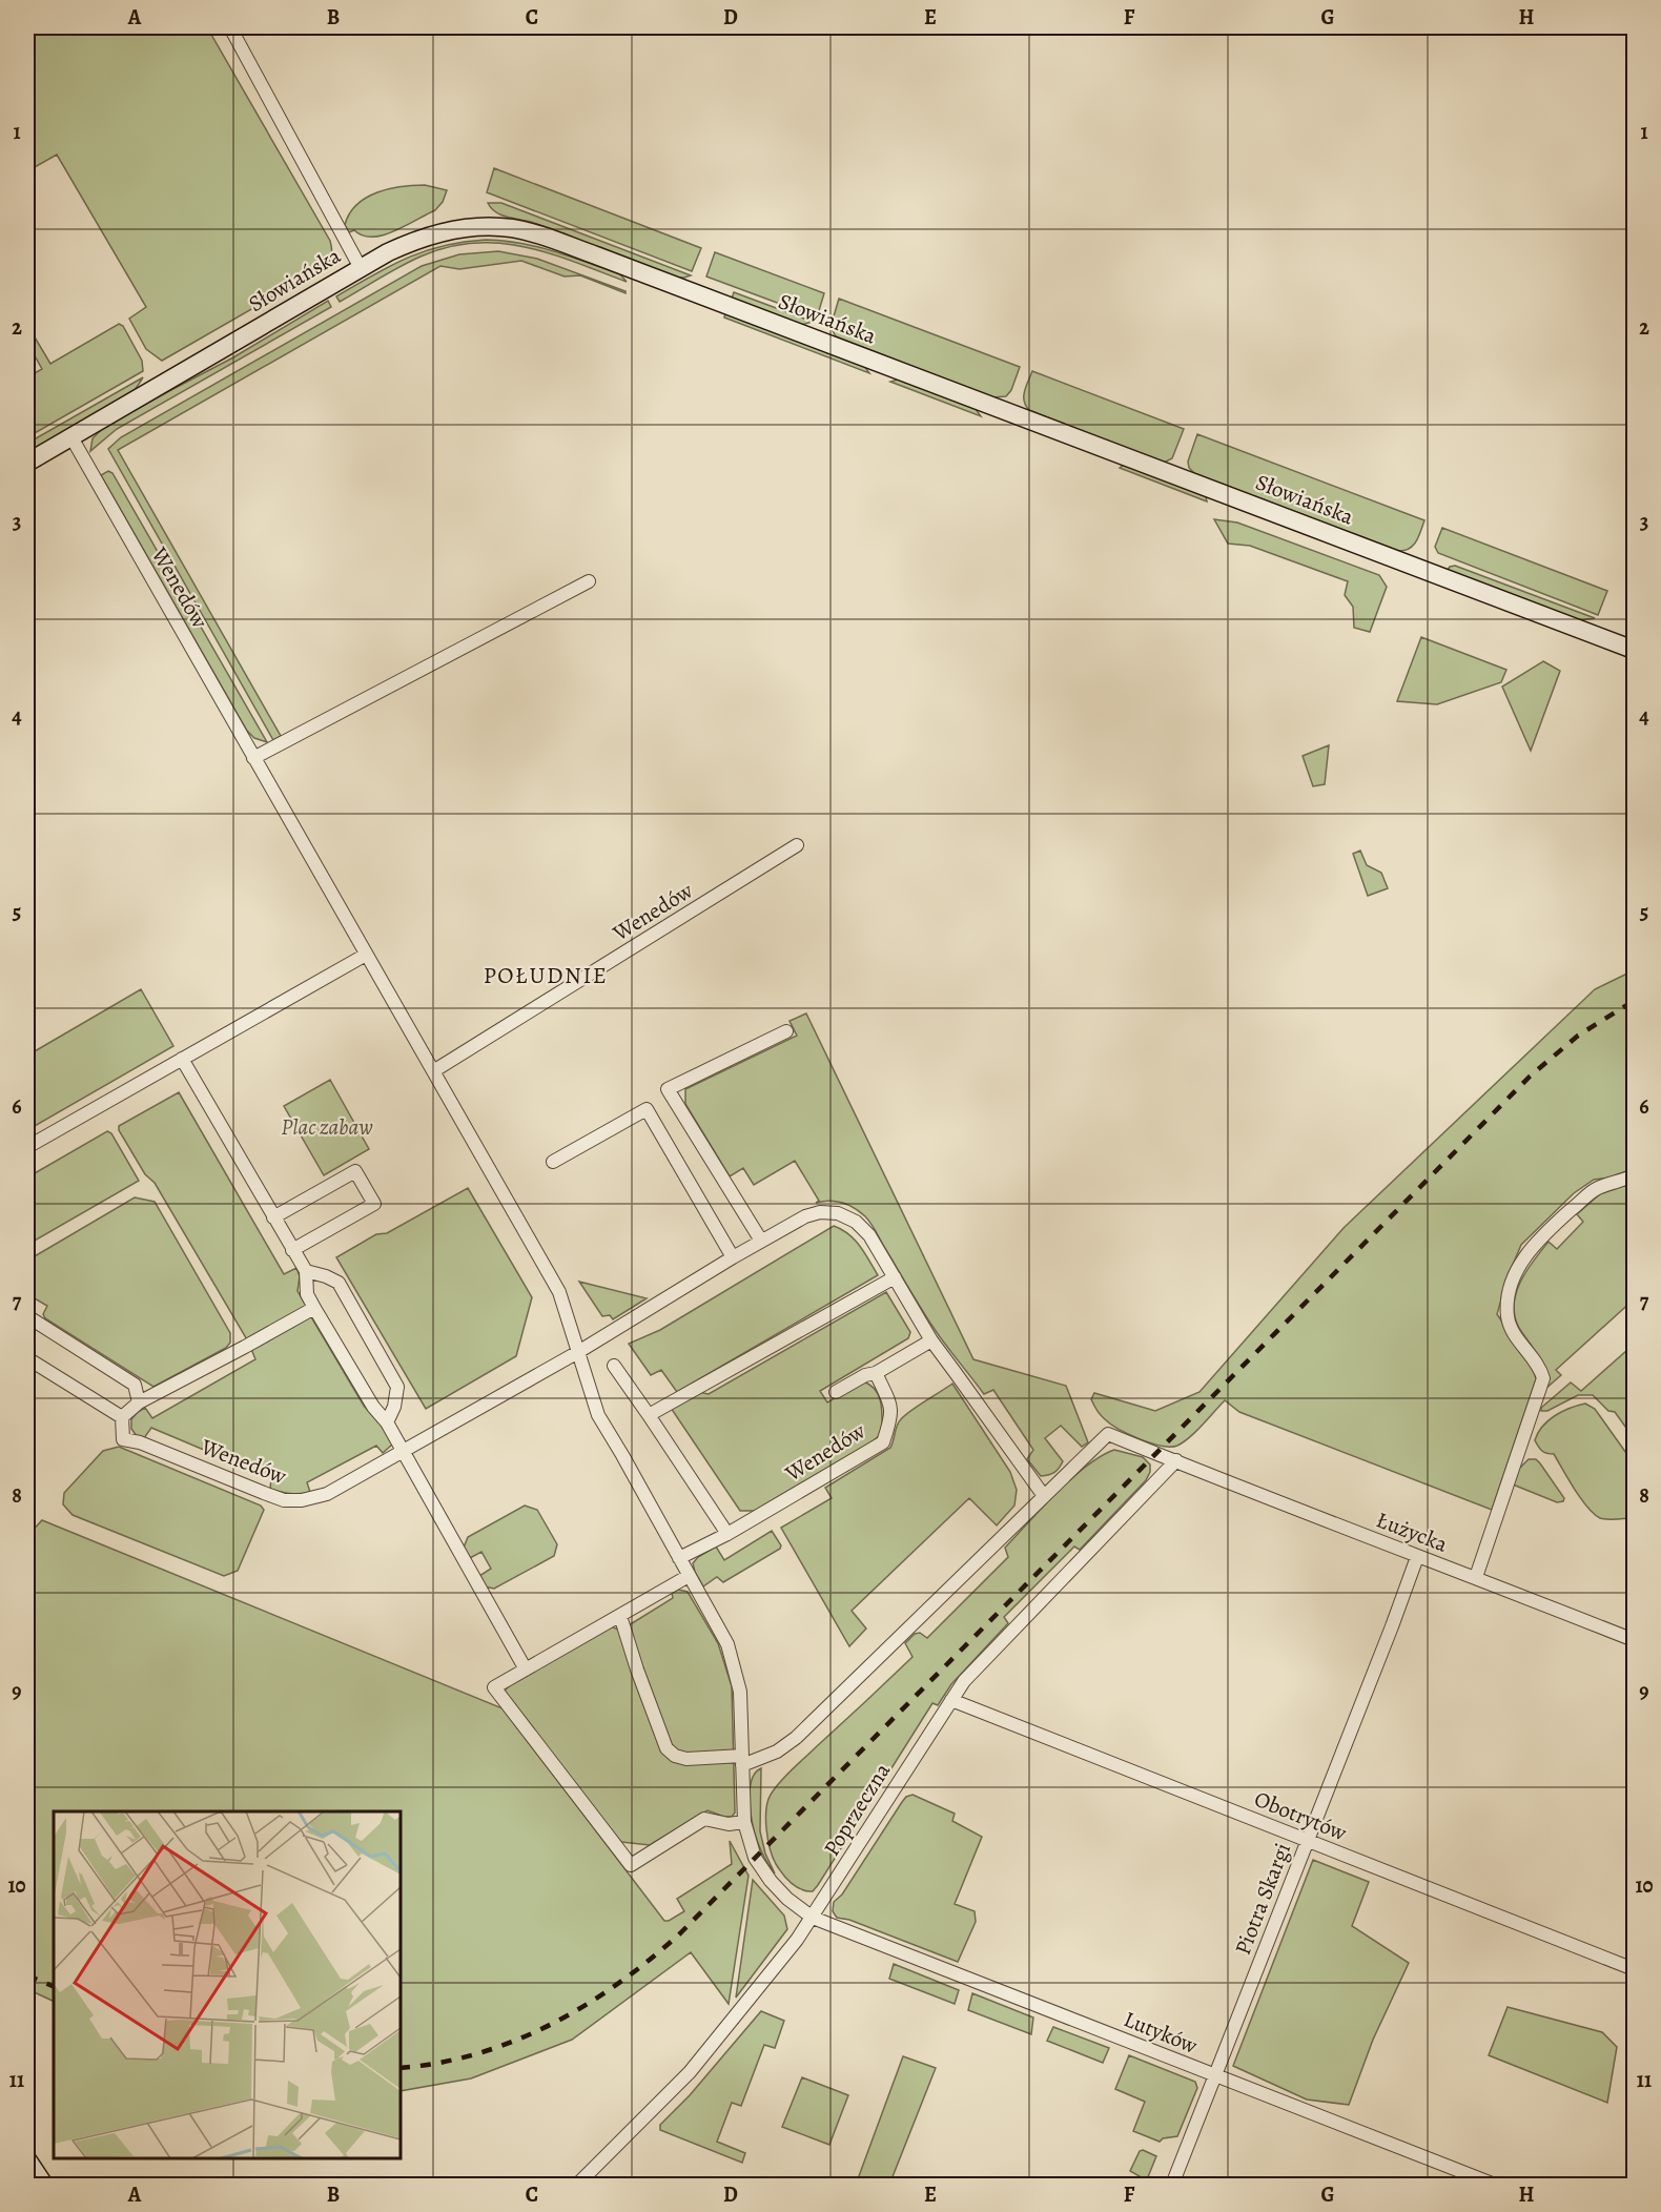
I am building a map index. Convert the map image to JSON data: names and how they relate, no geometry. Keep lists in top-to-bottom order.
{
  "streets": {
    "main road": ["Słowiańska"],
    "street": [
      "Wenedów",
      "Łużycka",
      "Poprzeczna",
      "Obotrytów",
      "Piotra Skargi",
      "Lutyków"
    ]
  },
  "crossings": [
    ["Słowiańska", "Wenedów"],
    ["Wenedów", "Łużycka"],
    ["Wenedów", "Poprzeczna"],
    ["Wenedów", "Lutyków"],
    ["Łużycka", "Poprzeczna"],
    ["Łużycka", "Piotra Skargi"],
    ["Poprzeczna", "Obotrytów"],
    ["Poprzeczna", "Lutyków"],
    ["Obotrytów", "Piotra Skargi"],
    ["Piotra Skargi", "Lutyków"]
  ],
  "districts": ["POŁUDNIE"],
  "parks": ["Plac zabaw"],
  "grid": {
    "columns": [
      "A",
      "B",
      "C",
      "D",
      "E",
      "F",
      "G",
      "H"
    ],
    "rows": [
      "1",
      "2",
      "3",
      "4",
      "5",
      "6",
      "7",
      "8",
      "9",
      "10",
      "11"
    ]
  }
}
